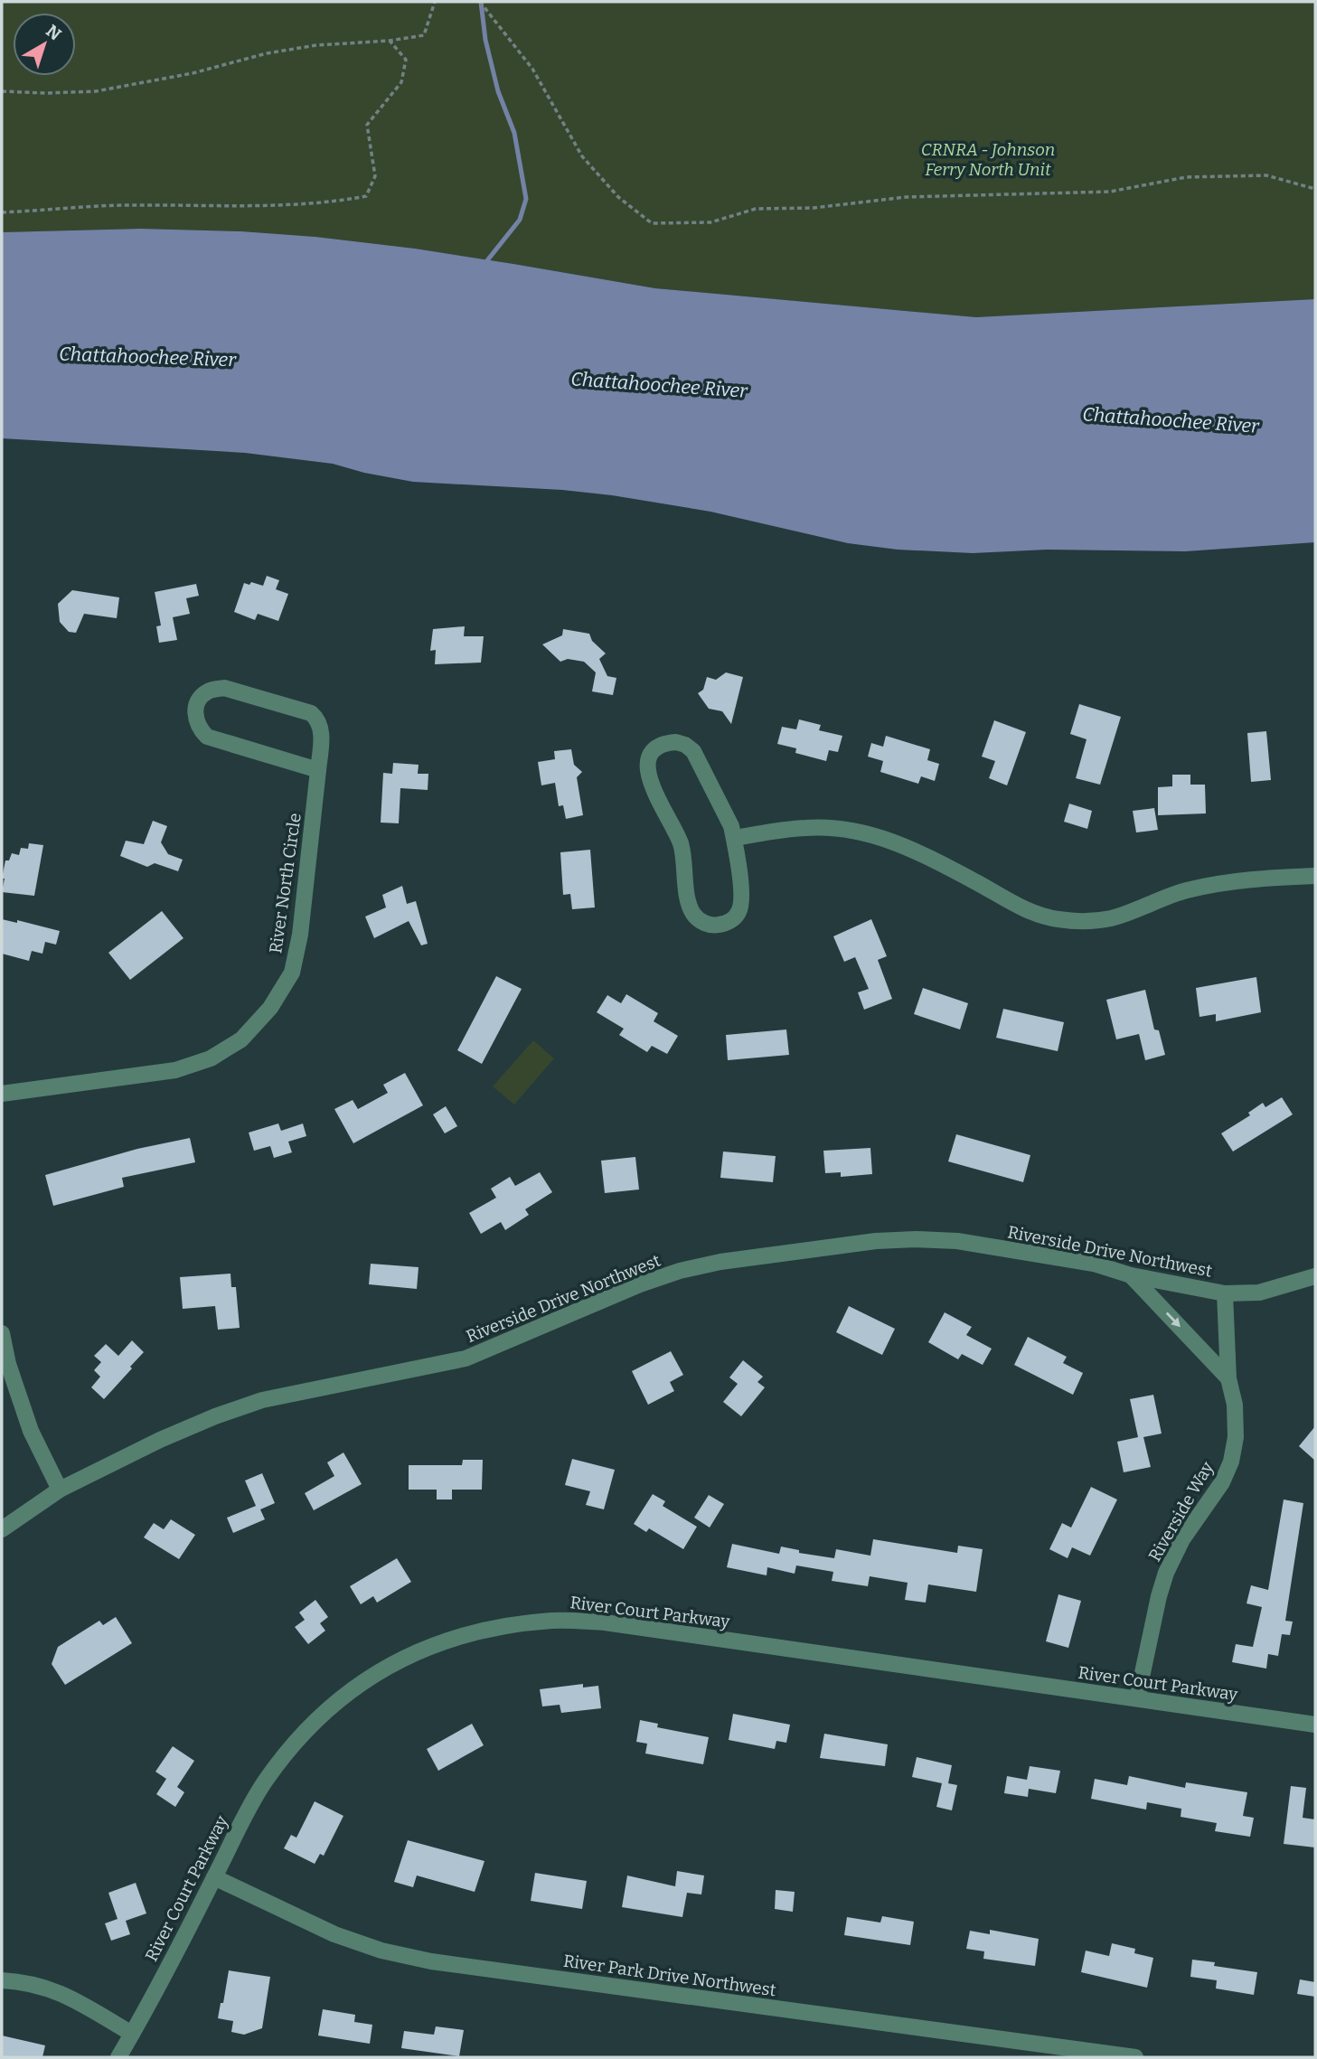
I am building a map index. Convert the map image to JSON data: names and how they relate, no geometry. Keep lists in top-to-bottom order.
{
  "streets": {
    "street": [
      "River North Circle",
      "Riverside Drive Northwest",
      "Riverside Way",
      "River Court Parkway",
      "River Park Drive Northwest"
    ]
  },
  "crossings": [
    ["Riverside Drive Northwest", "Riverside Way"],
    ["Riverside Way", "River Court Parkway"],
    ["River Court Parkway", "River Park Drive Northwest"]
  ],
  "water": ["Chattahoochee River"],
  "parks": ["CRNRA - Johnson Ferry North Unit"],
  "north": "top right"
}
